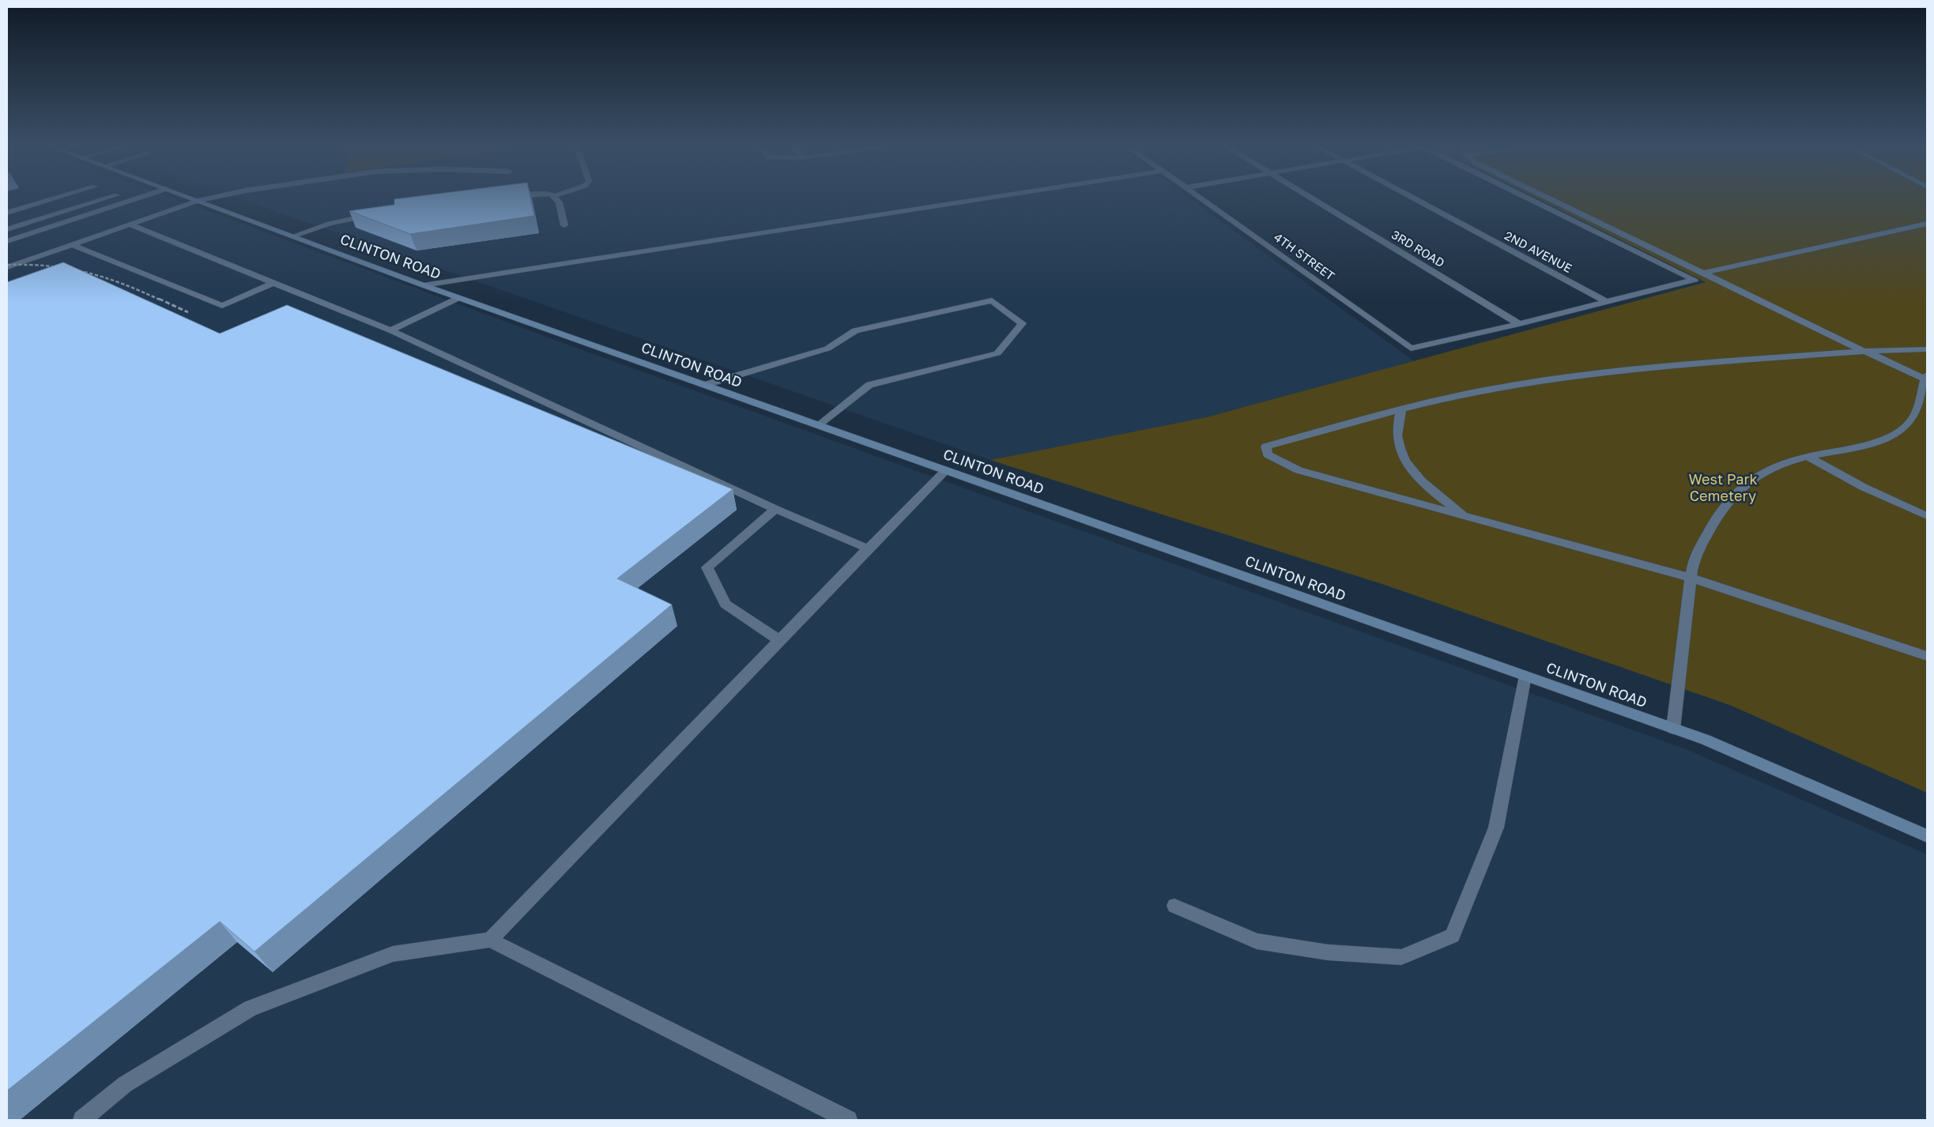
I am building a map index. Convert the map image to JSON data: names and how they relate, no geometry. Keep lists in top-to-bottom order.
{
  "streets": {
    "street": [
      "3RD ROAD",
      "2ND AVENUE",
      "CLINTON ROAD",
      "4TH STREET"
    ]
  },
  "crossings": [
    ["3RD ROAD", "4TH STREET"]
  ],
  "parks": ["West Park Cemetery"]
}
